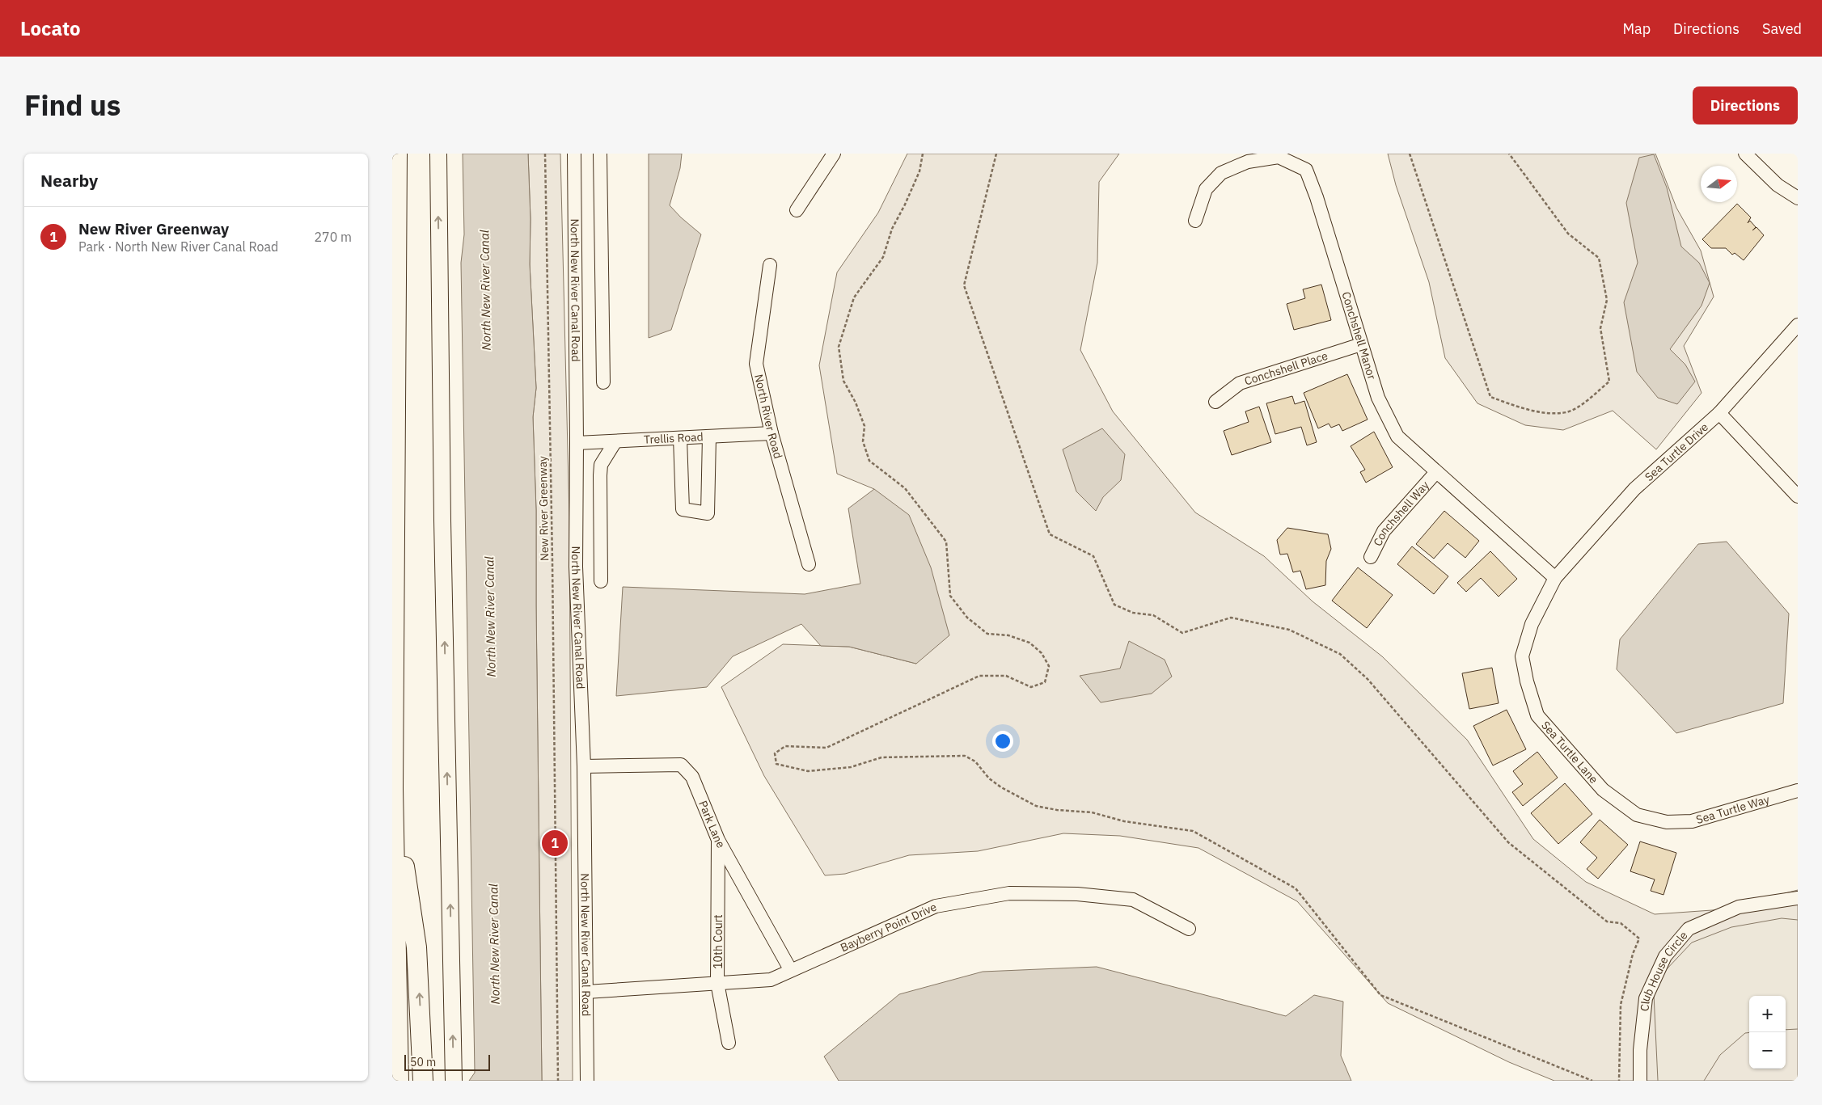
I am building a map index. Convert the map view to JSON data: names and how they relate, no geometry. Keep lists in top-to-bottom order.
{
  "streets": {
    "street": [
      "North New River Canal Road",
      "Conchshell Manor",
      "Conchshell Place",
      "North River Road",
      "Trellis Road",
      "Sea Turtle Drive",
      "Conchshell Way",
      "Sea Turtle Lane",
      "Sea Turtle Way",
      "Park Lane",
      "Bayberry Point Drive",
      "10th Court",
      "Club House Circle"
    ],
    "path": ["New River Greenway"]
  },
  "crossings": [
    ["North New River Canal Road", "Trellis Road"],
    ["North New River Canal Road", "Park Lane"],
    ["North New River Canal Road", "Bayberry Point Drive"],
    ["Conchshell Manor", "Conchshell Place"],
    ["Conchshell Manor", "Sea Turtle Drive"],
    ["Conchshell Manor", "Conchshell Way"],
    ["Conchshell Manor", "Sea Turtle Lane"],
    ["North River Road", "Trellis Road"],
    ["Sea Turtle Drive", "Sea Turtle Lane"],
    ["Sea Turtle Lane", "Sea Turtle Way"],
    ["Park Lane", "Bayberry Point Drive"],
    ["Park Lane", "10th Court"],
    ["Bayberry Point Drive", "10th Court"]
  ],
  "water": ["North New River Canal"],
  "scale_bar": "50 m",
  "north": "right",
  "page": {
    "header": "Locato",
    "nav": ["Map", "Directions", "Saved"],
    "title": "Find us",
    "buttons": "Directions",
    "heading": "Nearby",
    "list": [
      {
        "mark": "1",
        "name": "New River Greenway",
        "note": "Park · North New River Canal Road",
        "value": "270 m"
      }
    ],
    "pins": "1",
    "map_buttons": ["+", "−"],
    "scale": "50 m"
  }
}
